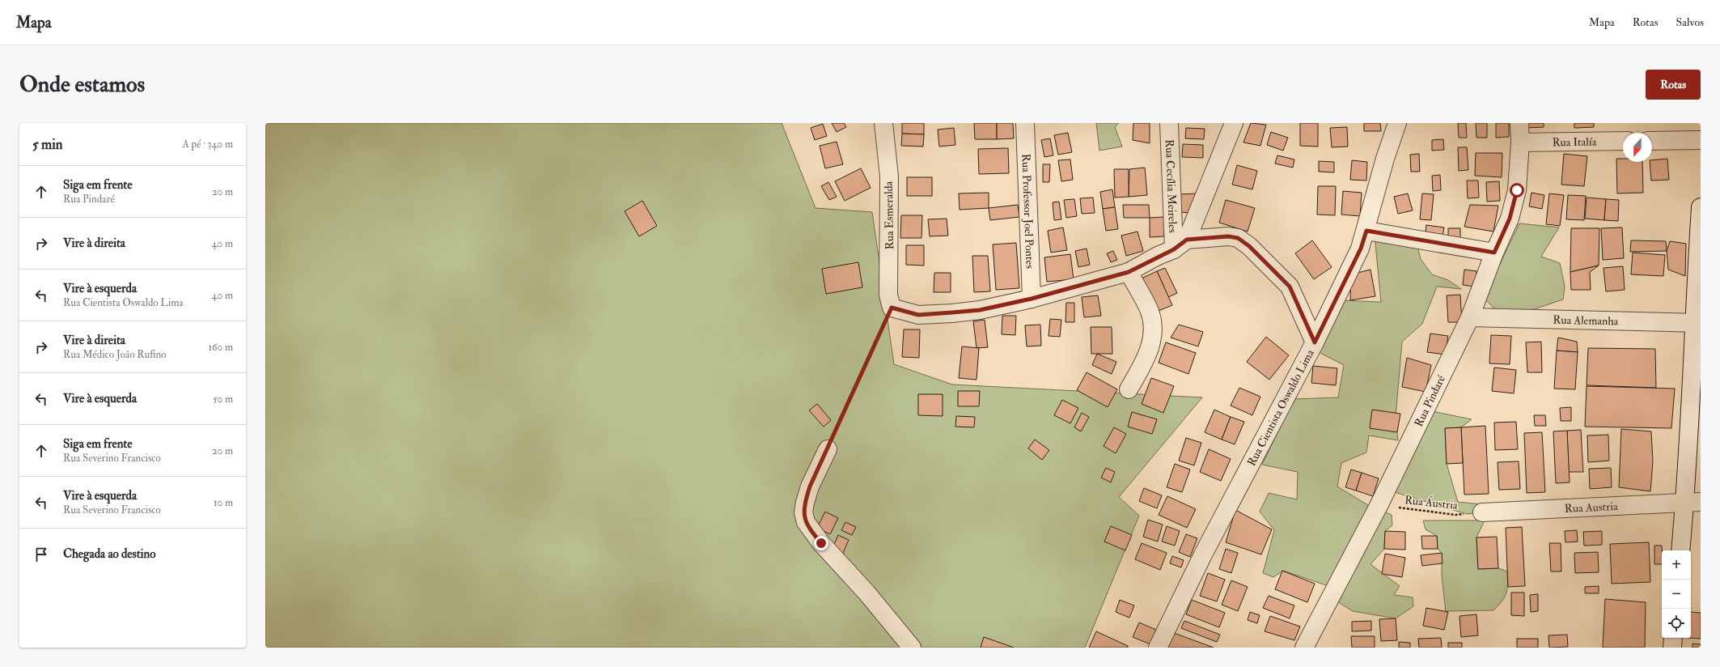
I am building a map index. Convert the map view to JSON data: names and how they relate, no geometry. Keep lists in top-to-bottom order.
{
  "streets": {
    "street": [
      "Rua Italía",
      "Rua Cecília Meireles",
      "Rua Professor Joel Pontes",
      "Rua Esmeralda",
      "Rua Alemanha",
      "Rua Pindaré",
      "Rua Cientista Oswaldo Lima",
      "Rua Austria"
    ],
    "path": ["Rua Áustria"]
  },
  "crossings": [
    ["Rua Italía", "Rua Pindaré"],
    ["Rua Alemanha", "Rua Pindaré"],
    ["Rua Pindaré", "Rua Áustria"],
    ["Rua Áustria", "Rua Austria"]
  ],
  "north": "bottom",
  "page": {
    "header": "Mapa",
    "nav": ["Mapa", "Rotas", "Salvos"],
    "buttons": "Rotas",
    "title": "Onde estamos",
    "heading": ["5 min", "A pé · 340 m"],
    "list": [
      ["Siga em frente", "Rua Pindaré", "20 m"],
      ["Vire à direita", "40 m"],
      ["Vire à esquerda", "Rua Cientista Oswaldo Lima", "40 m"],
      ["Vire à direita", "Rua Médico João Rufino", "160 m"],
      ["Vire à esquerda", "50 m"],
      ["Siga em frente", "Rua Severino Francisco", "20 m"],
      ["Vire à esquerda", "Rua Severino Francisco", "10 m"],
      "Chegada ao destino"
    ],
    "map_buttons": ["+", "−"]
  }
}
